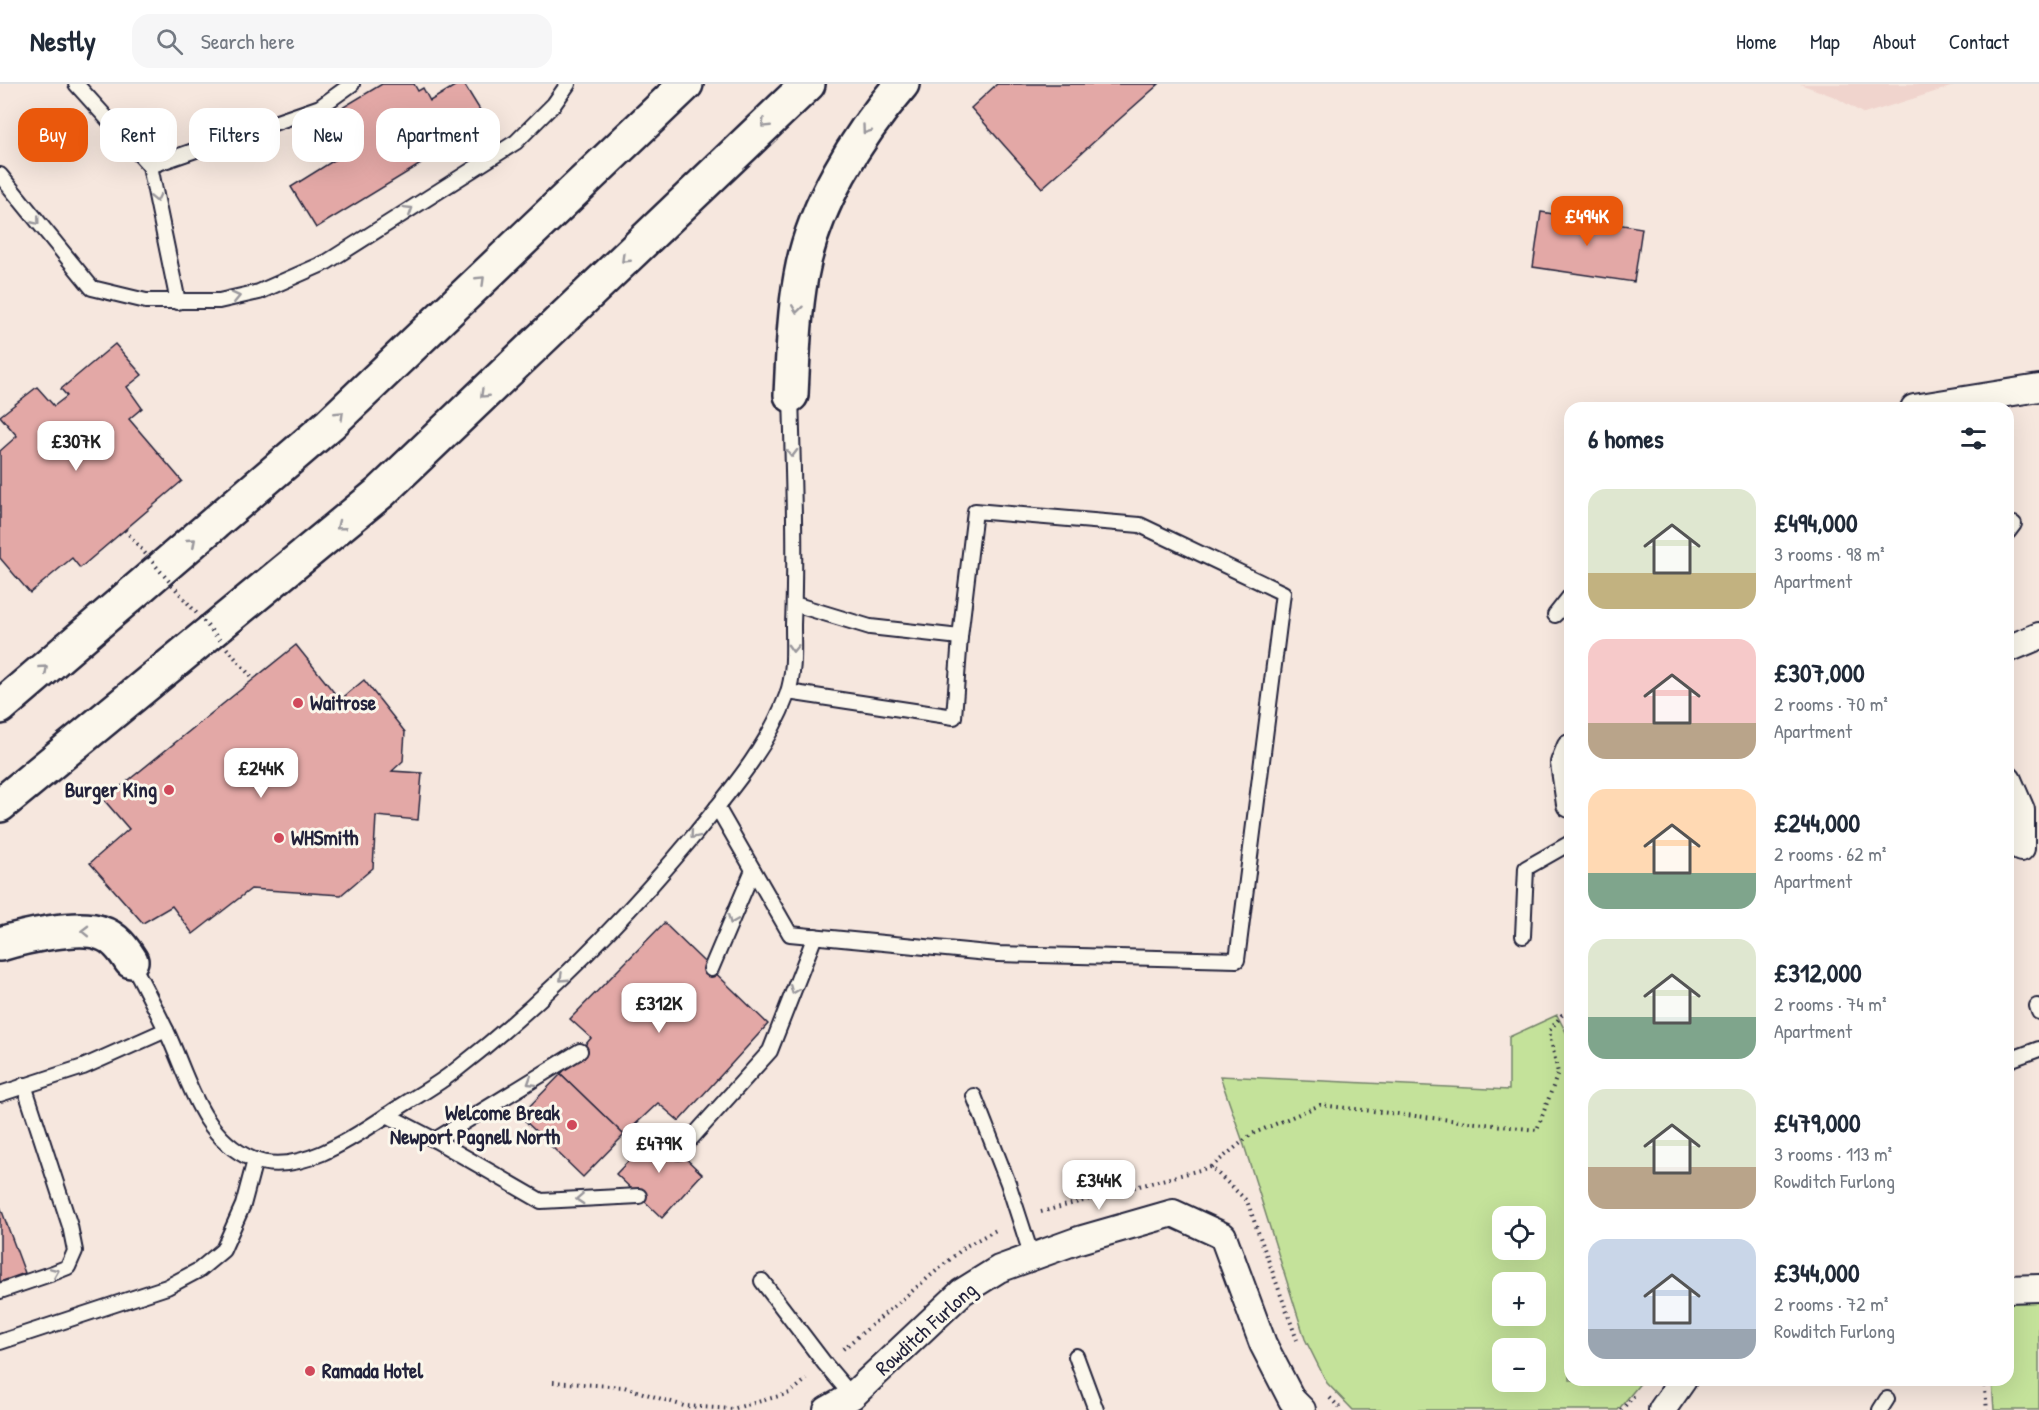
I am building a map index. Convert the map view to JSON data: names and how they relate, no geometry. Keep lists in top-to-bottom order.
{
  "streets": {
    "street": ["Rowditch Furlong"]
  },
  "places": [
    "Waitrose",
    "Burger King",
    "WHSmith",
    "Welcome Break Newport Pagnell North",
    "Ramada Hotel"
  ],
  "page": {
    "header": "Nestly",
    "search": "Search here",
    "nav": [
      "Home",
      "Map",
      "About",
      "Contact"
    ],
    "chip": [
      "Buy",
      "Rent",
      "Filters",
      "New",
      "Apartment"
    ],
    "price": [
      "£494K",
      "£307K",
      "£244K",
      "£312K",
      "£479K",
      "£344K"
    ],
    "heading": "6 homes",
    "list": [
      {
        "name": "£494,000",
        "note": "3 rooms · 98 m² · Apartment"
      },
      {
        "name": "£307,000",
        "note": "2 rooms · 70 m² · Apartment"
      },
      {
        "name": "£244,000",
        "note": "2 rooms · 62 m² · Apartment"
      },
      {
        "name": "£312,000",
        "note": "2 rooms · 74 m² · Apartment"
      },
      {
        "name": "£479,000",
        "note": "3 rooms · 113 m² · Rowditch Furlong"
      },
      {
        "name": "£344,000",
        "note": "2 rooms · 72 m² · Rowditch Furlong"
      }
    ],
    "map_buttons": ["+", "−"]
  }
}
